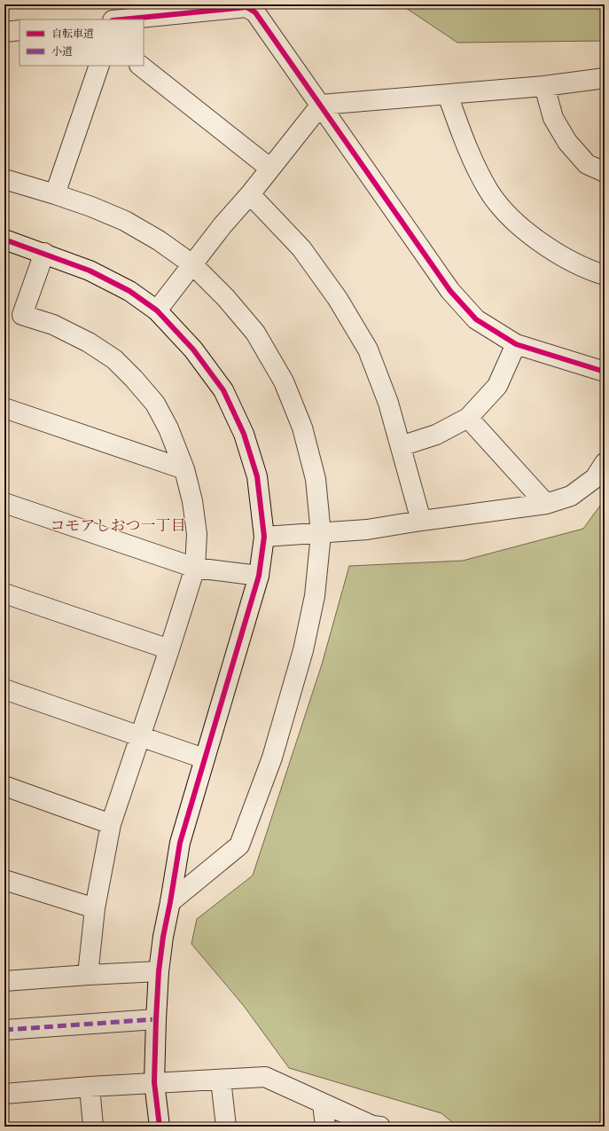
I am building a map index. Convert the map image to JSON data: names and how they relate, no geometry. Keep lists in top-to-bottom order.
{
  "districts": ["コモアしおつ一丁目"],
  "legend": ["自転車道", "小道"]
}
